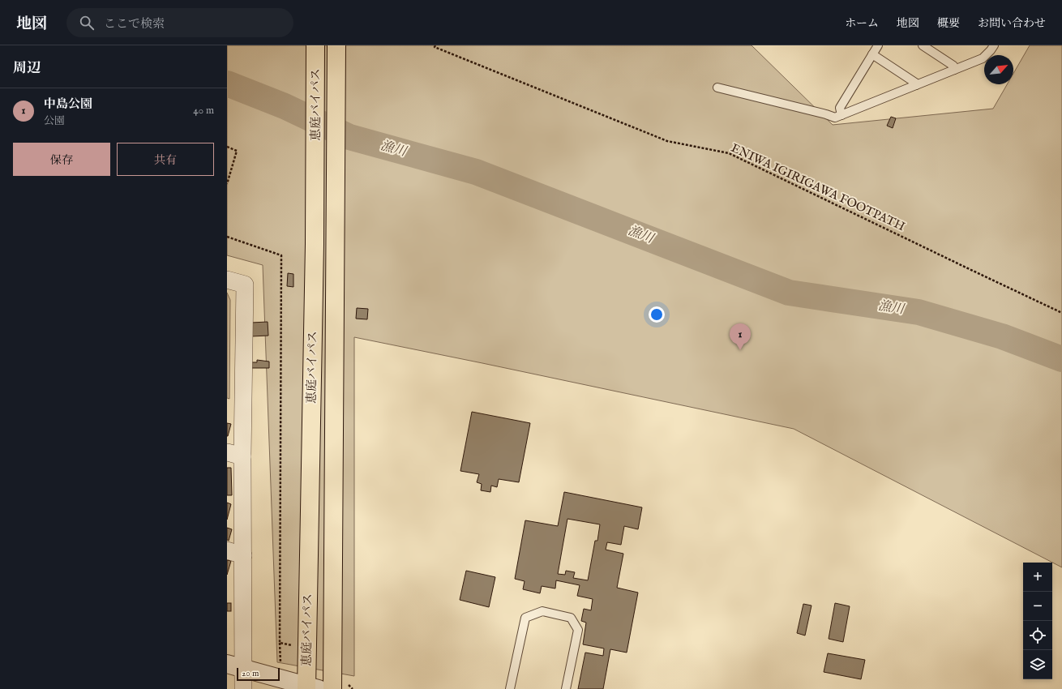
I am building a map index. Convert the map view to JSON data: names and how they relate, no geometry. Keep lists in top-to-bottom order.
{
  "streets": {
    "highway": ["恵庭バイパス"],
    "path": ["ENIWA IGIRIGAWA FOOTPATH"]
  },
  "water": ["漁川"],
  "scale_bar": "20 m",
  "north": "top right",
  "page": {
    "header": "地図",
    "search": "ここで検索",
    "nav": [
      "ホーム",
      "地図",
      "概要",
      "お問い合わせ"
    ],
    "heading": "周辺",
    "list": [
      {
        "mark": "1",
        "name": "中島公園",
        "note": "公園",
        "value": "40 m"
      }
    ],
    "buttons": ["保存", "共有"],
    "pins": "1",
    "map_buttons": ["+", "−"],
    "scale": "20 m"
  }
}
